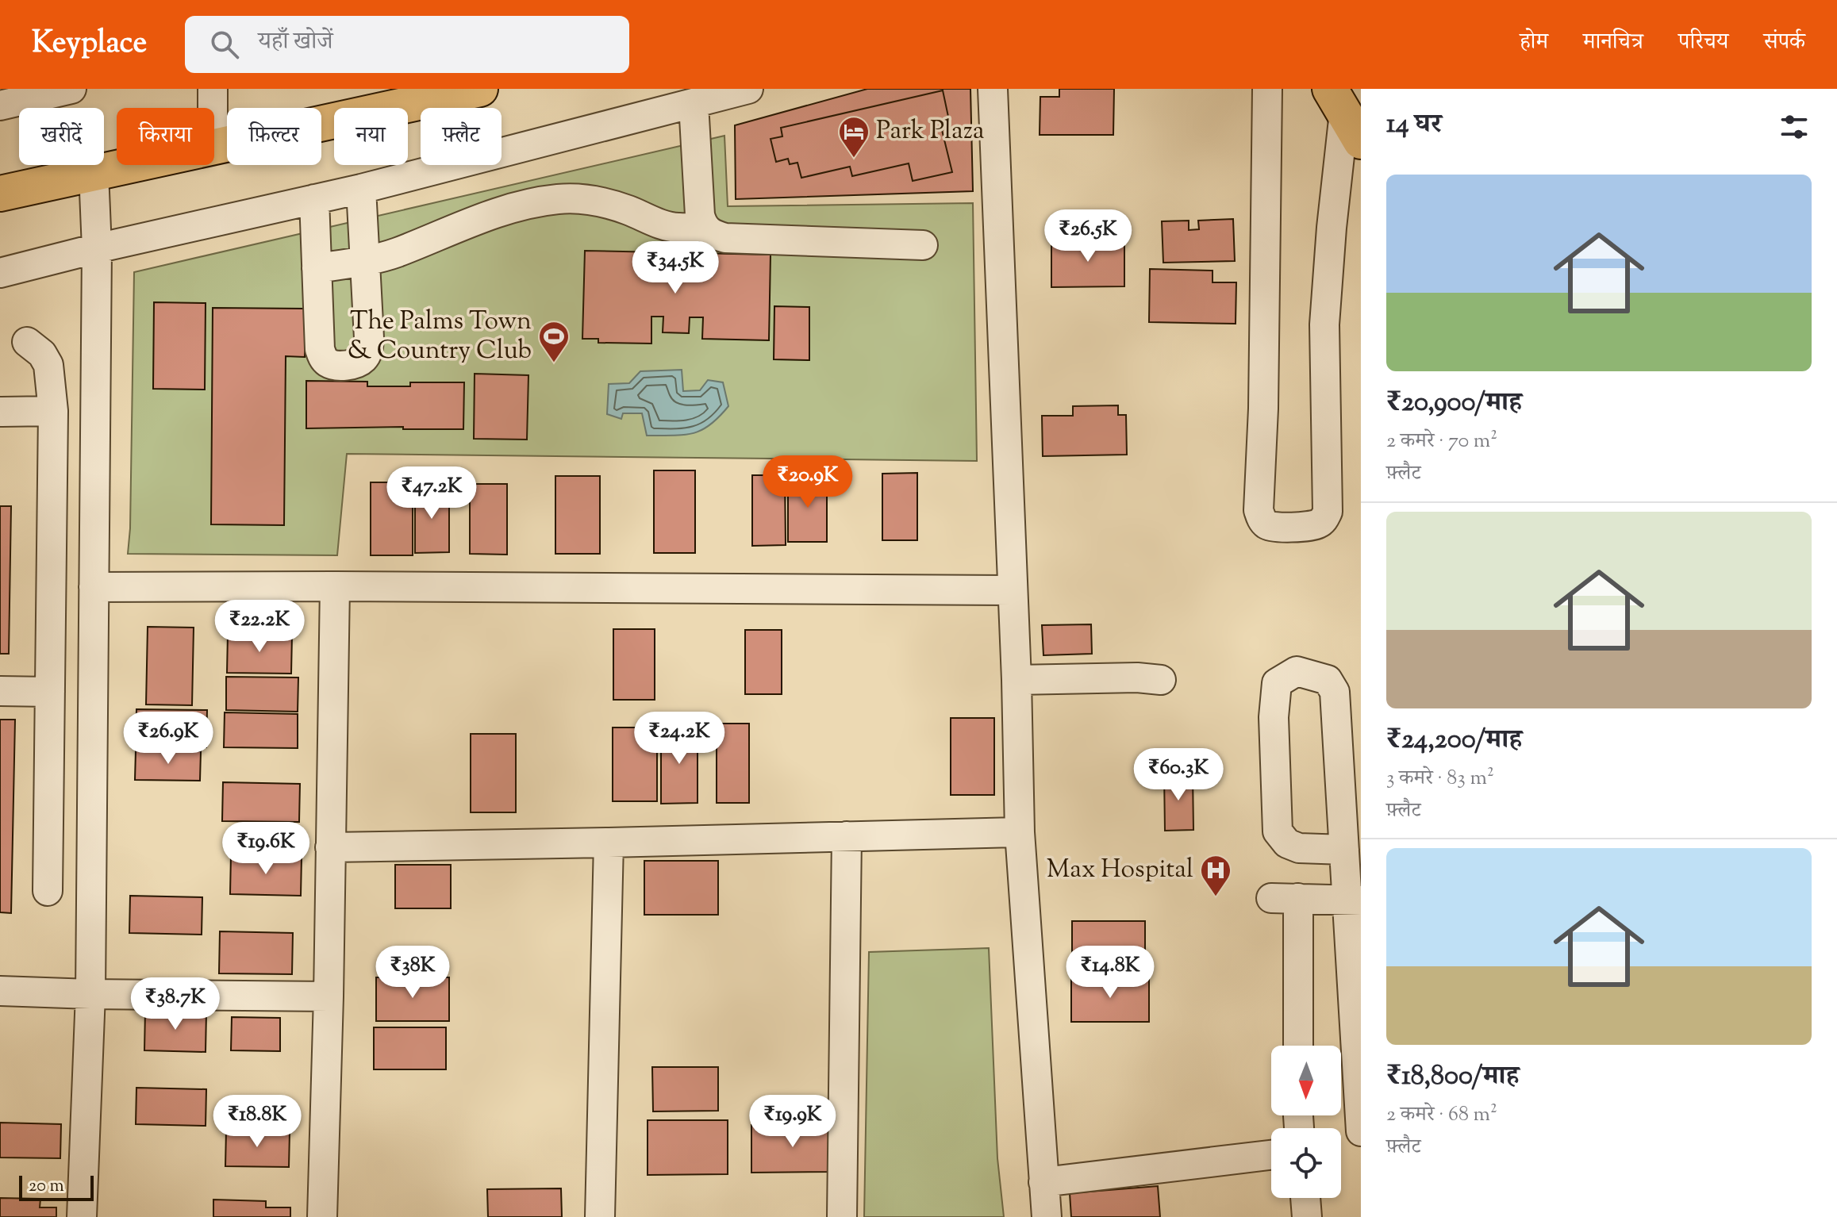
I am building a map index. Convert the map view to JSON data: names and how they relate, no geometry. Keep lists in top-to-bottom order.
{
  "places": {
    "hotel": ["Park Plaza"],
    "sports": ["The Palms Town & Country Club"],
    "hospital": ["Max Hospital"]
  },
  "scale_bar": "20 m",
  "north": "bottom",
  "page": {
    "header": "Keyplace",
    "search": "यहाँ खोजें",
    "nav": [
      "होम",
      "मानचित्र",
      "परिचय",
      "संपर्क"
    ],
    "heading": "14 घर",
    "chip": [
      "खरीदें",
      "किराया",
      "फ़िल्टर",
      "नया",
      "फ़्लैट"
    ],
    "list": [
      {
        "name": "₹20,900/माह",
        "note": "2 कमरे · 70 m² · फ़्लैट"
      },
      {
        "name": "₹24,200/माह",
        "note": "3 कमरे · 83 m² · फ़्लैट"
      },
      {
        "name": "₹18,800/माह",
        "note": "2 कमरे · 68 m² · फ़्लैट"
      }
    ],
    "price": [
      "₹26.5K",
      "₹34.5K",
      "₹20.9K",
      "₹47.2K",
      "₹22.2K",
      "₹26.9K",
      "₹24.2K",
      "₹60.3K",
      "₹19.6K",
      "₹38K",
      "₹14.8K",
      "₹38.7K",
      "₹18.8K",
      "₹19.9K"
    ],
    "scale": "20 m"
  }
}
